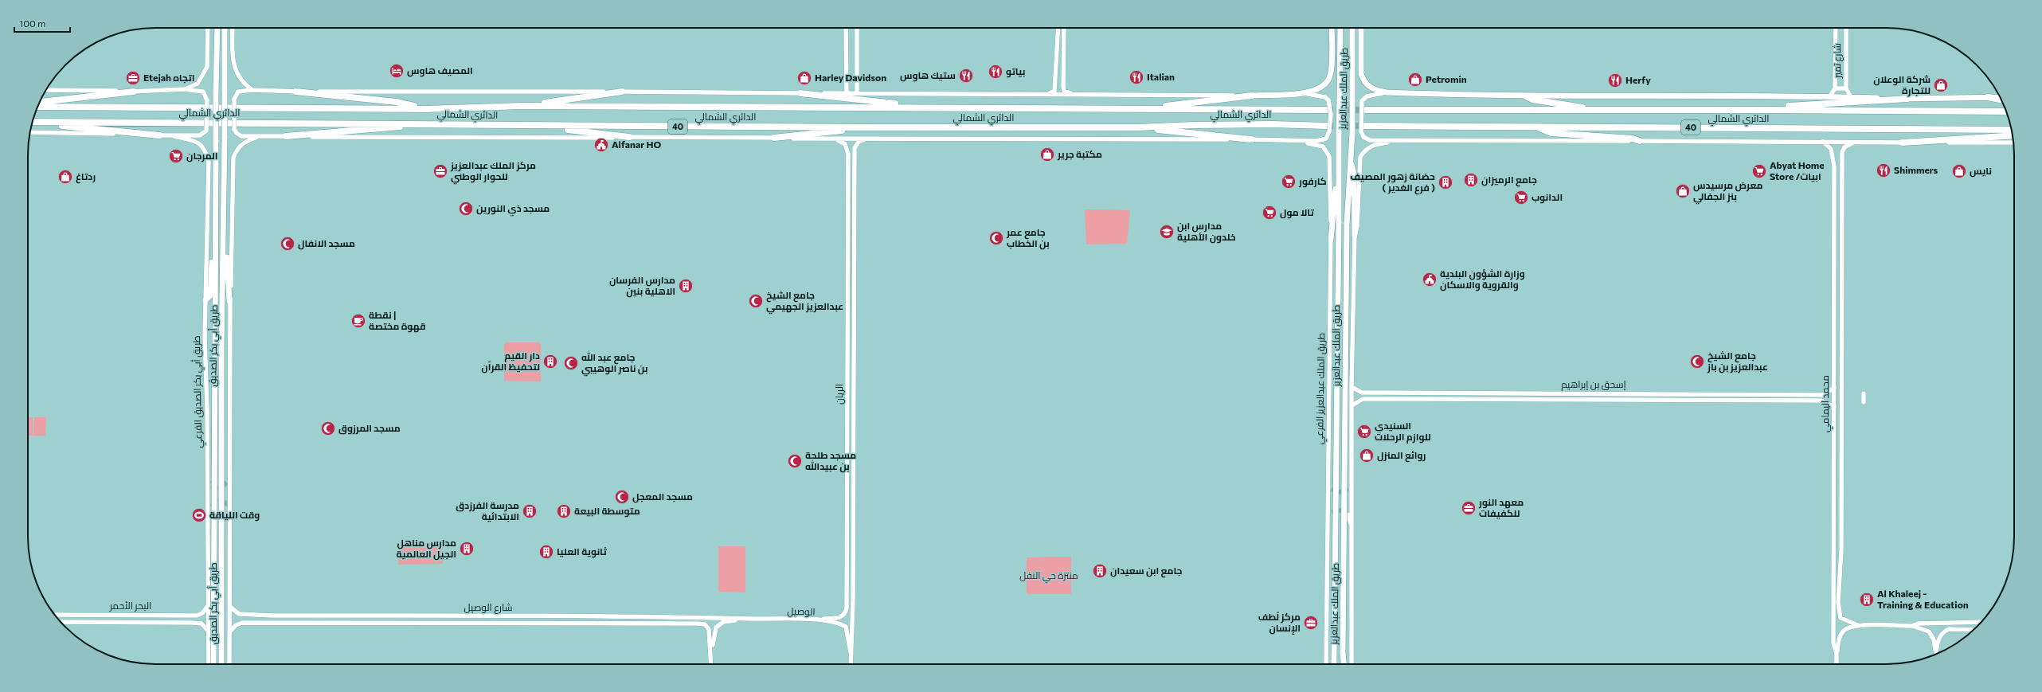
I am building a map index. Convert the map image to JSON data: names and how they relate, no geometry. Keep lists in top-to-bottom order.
{
  "streets": {
    "highway": ["الدائري الشمالي", "40"],
    "main road": ["طريق الملك عبدالعزيز", "طريق أبي بكر الصديق"],
    "street": [
      "شارع تمير",
      "إسحق بن إبراهيم",
      "طريق الملك عبدالعزيز الفرعي",
      "طريق أبي بكر الصديق الفرعي",
      "الريان",
      "محمد اليمامي",
      "البحر الأحمر",
      "شارع الوصيل",
      "الوصيل"
    ]
  },
  "crossings": [
    ["الدائري الشمالي", "طريق الملك عبدالعزيز الفرعي"],
    ["إسحق بن إبراهيم", "محمد اليمامي"],
    ["الريان", "الوصيل"],
    ["شارع الوصيل", "الوصيل"]
  ],
  "parks": ["منتزة حي النفل"],
  "places": {
    "hotel": ["المصيف هاوس"],
    "restaurant": [
      "بياتو",
      "ستيك هاوس",
      "Italian",
      "Herfy",
      "Shimmers"
    ],
    "office": [
      "Etejah اتجاه",
      "مركز الملك عبدالعزيز للحوار الوطني",
      "معهد النور للكفيفات",
      "مركز لُطف الإنسان"
    ],
    "shop": [
      "Harley Davidson",
      "Petromin",
      "شركة الوعلان للتجارة",
      "مكتبة جرير",
      "نايس",
      "ردتاغ",
      "معرض مرسيدس بنز الجفالي",
      "روائع المنزل"
    ],
    "public building": ["Alfanar HO", "وزارة الشؤون البلدية والقروية والاسكان"],
    "supermarket": [
      "المرجان",
      "Abyat Home Store /ابيات",
      "كارفور",
      "الدانوب",
      "تالا مول",
      "السنيدي للوازم الرحلات"
    ],
    "building": [
      "جامع الرميزان",
      "حضانة زهور المصيف ( فرع الغدير )",
      "مدارس الفرسان الاهلية بنين",
      "دار القيم لتحفيظ القرآن",
      "مدرسة الفرزدق الابتدائية",
      "متوسطة البيعة",
      "مدارس مناهل الجيل العالمية",
      "ثانوية العليا",
      "جامع ابن سعيدان",
      "Al Khaleej - Training & Education"
    ],
    "mosque": [
      "مسجد ذي النورين",
      "جامع عمر بن الخطاب",
      "مسجد الانفال",
      "جامع الشيخ عبدالعزيز الجهيمي",
      "جامع الشيخ عبدالعزيز بن باز",
      "جامع عبد الله بن ناصر الوهيبي",
      "مسجد المرزوق",
      "مسجد طلحة بن عبيدالله",
      "مسجد المعجل"
    ],
    "school or university": ["مدارس ابن خلدون الأهلية"],
    "cafe": ["نقطة | قهوة مختصة"],
    "sports": ["وقت اللياقة"]
  },
  "scale_bar": "100 m"
}
